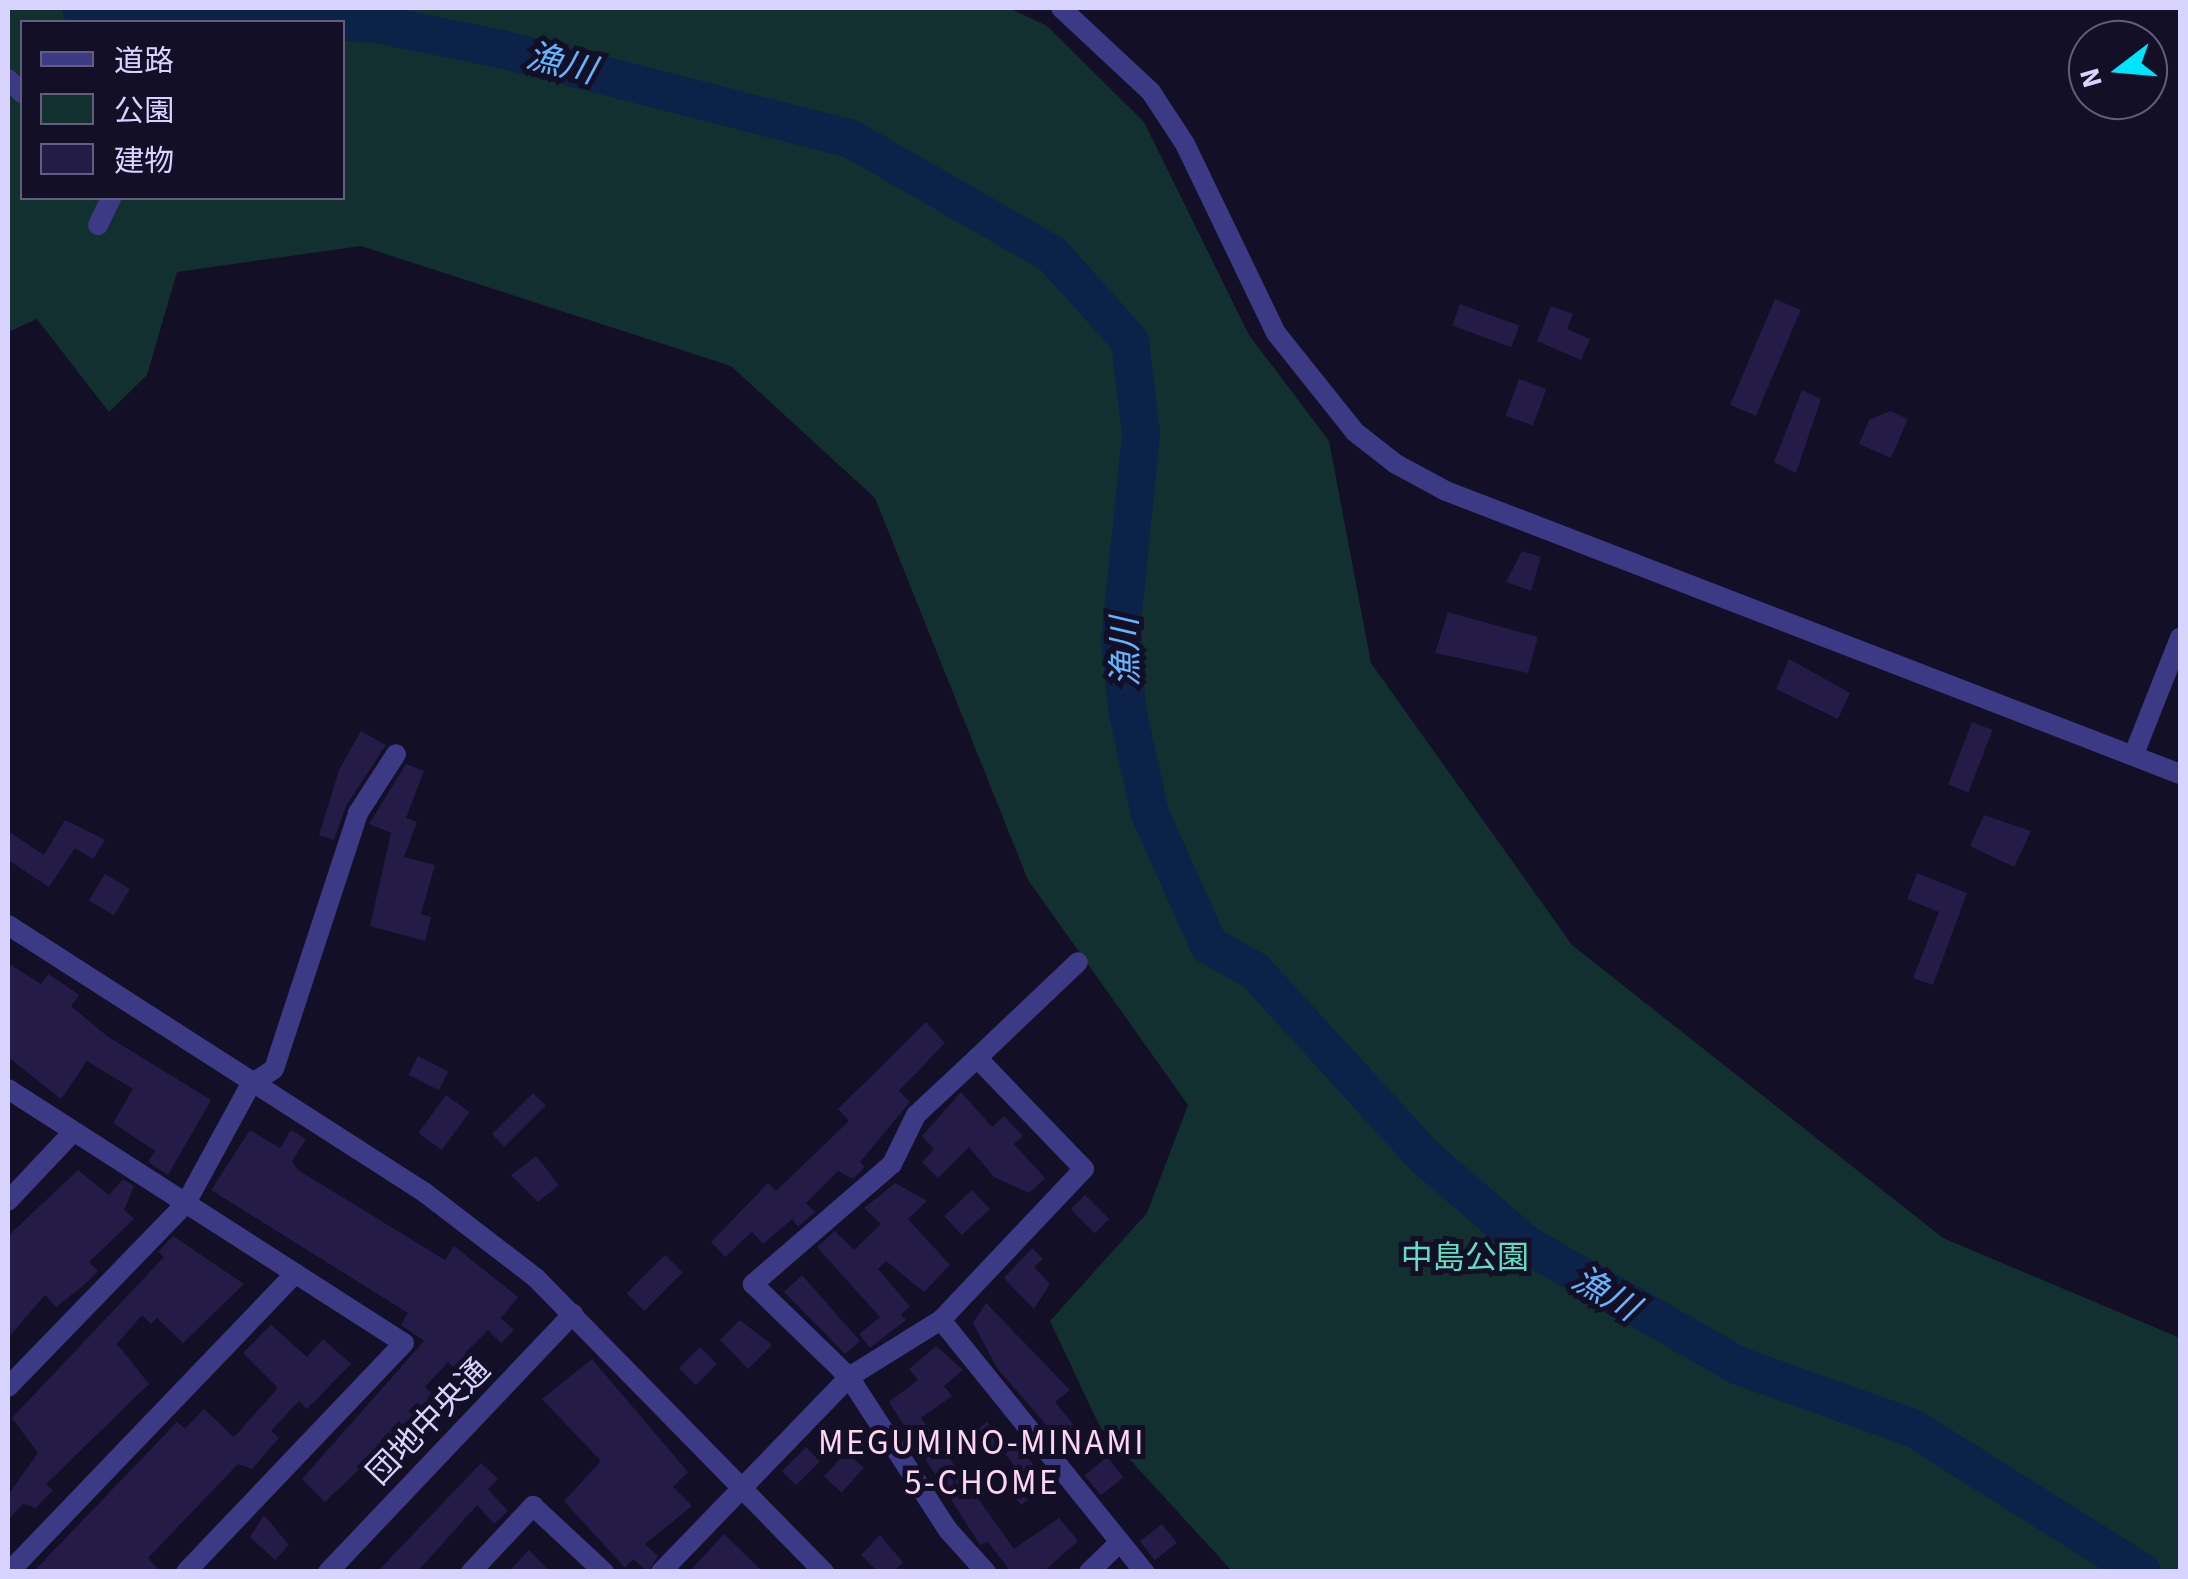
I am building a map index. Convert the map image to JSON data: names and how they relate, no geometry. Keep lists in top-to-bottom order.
{
  "streets": {
    "street": ["団地中央通"]
  },
  "districts": ["MEGUMINO-MINAMI 5-CHOME"],
  "water": ["漁川"],
  "parks": ["中島公園"],
  "legend": ["道路", "公園", "建物"],
  "north": "left"
}
